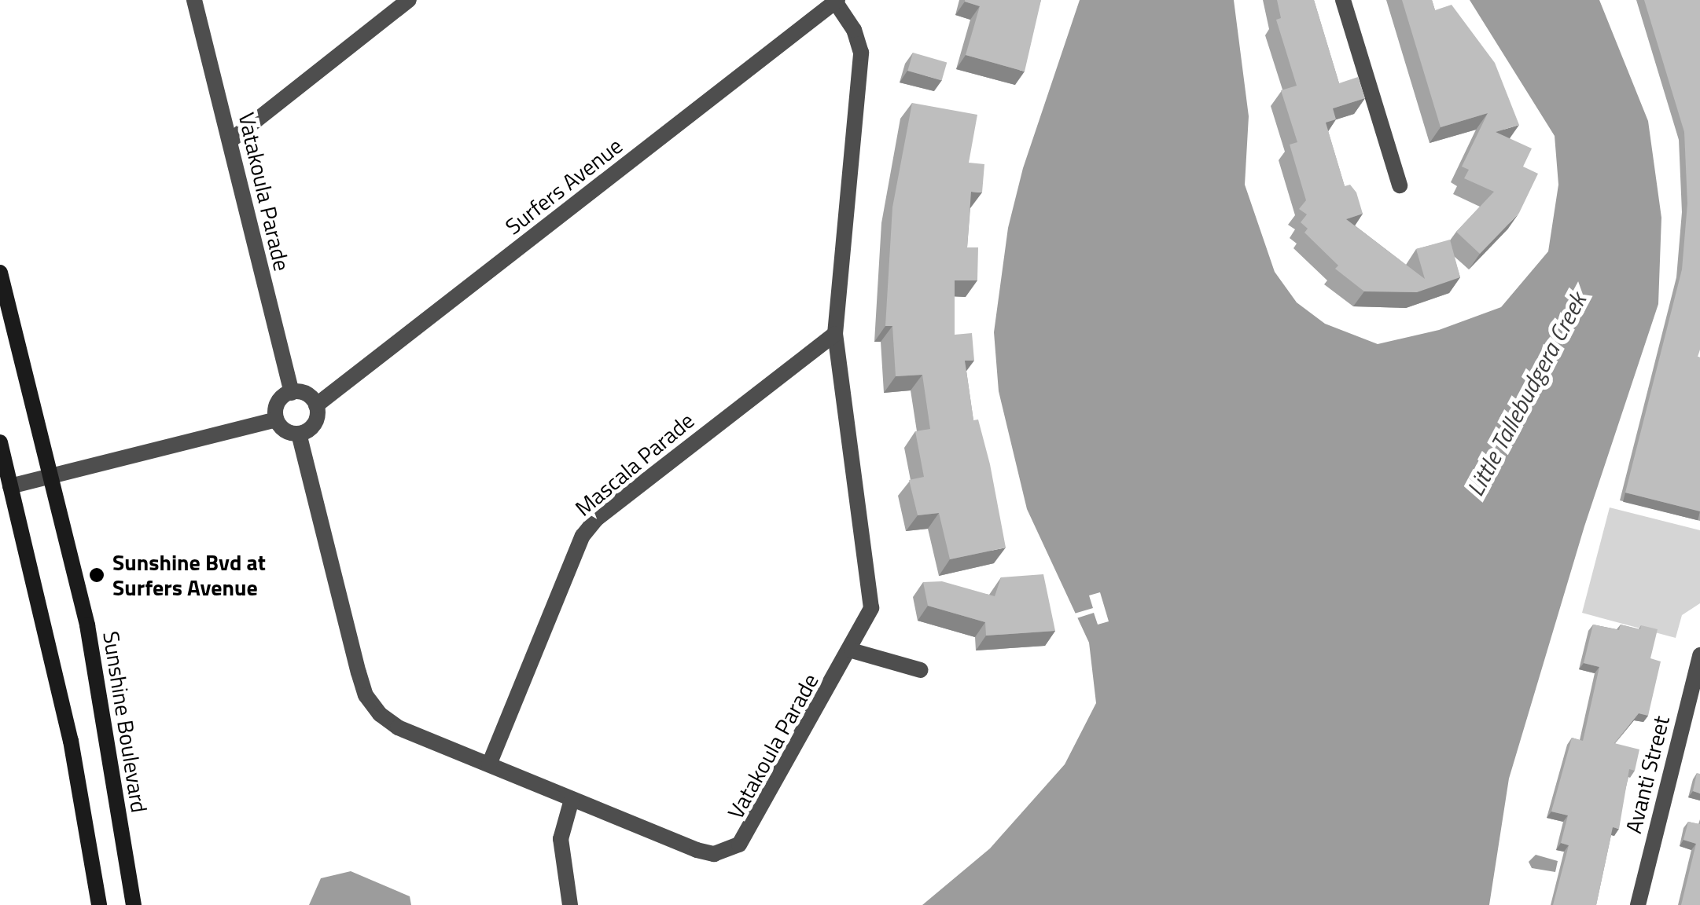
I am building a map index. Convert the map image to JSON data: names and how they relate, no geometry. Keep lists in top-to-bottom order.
{
  "streets": {
    "main road": ["Sunshine Boulevard"],
    "street": [
      "Surfers Avenue",
      "Vatakoula Parade",
      "Mascala Parade",
      "Avanti Street"
    ]
  },
  "crossings": [
    ["Surfers Avenue", "Vatakoula Parade"],
    ["Vatakoula Parade", "Mascala Parade"]
  ],
  "water": ["Little Tallebudgera Creek"],
  "places": ["Sunshine Bvd at Surfers Avenue"]
}
